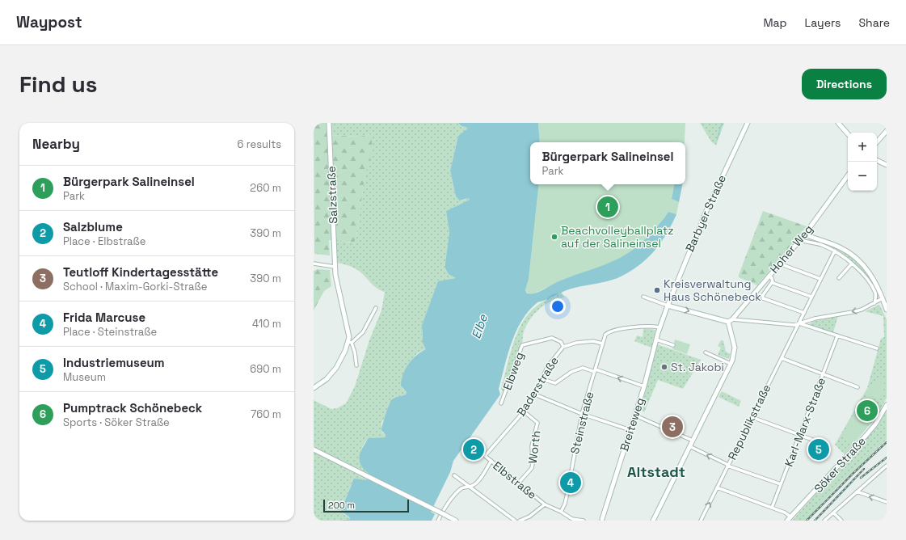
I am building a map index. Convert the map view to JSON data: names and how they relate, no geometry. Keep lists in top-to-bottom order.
{
  "streets": {
    "street": [
      "Salzstraße",
      "Barbyer Straße",
      "Hoher Weg",
      "Elbweg",
      "Baderstraße",
      "Republikstraße",
      "Karl-Marx-Straße",
      "Steinstraße",
      "Breiteweg",
      "Worth",
      "Söker Straße",
      "Elbstraße"
    ]
  },
  "crossings": [
    ["Barbyer Straße", "Steinstraße"],
    ["Barbyer Straße", "Breiteweg"],
    ["Elbweg", "Baderstraße"],
    ["Baderstraße", "Steinstraße"],
    ["Baderstraße", "Worth"],
    ["Baderstraße", "Elbstraße"],
    ["Steinstraße", "Breiteweg"],
    ["Steinstraße", "Elbstraße"],
    ["Worth", "Elbstraße"]
  ],
  "districts": ["Altstadt"],
  "water": ["Elbe"],
  "places": ["Beachvolleyballplatz auf der Salineinsel", "Kreisverwaltung Haus Schönebeck", "St. Jakobi"],
  "scale_bar": "200 m",
  "page": {
    "header": "Waypost",
    "nav": ["Map", "Layers", "Share"],
    "buttons": "Directions",
    "title": "Find us",
    "heading": ["Nearby", "6 results"],
    "map_buttons": ["+", "−"],
    "popup": ["Bürgerpark Salineinsel", "Park"],
    "list": [
      {
        "mark": "1",
        "name": "Bürgerpark Salineinsel",
        "note": "Park",
        "value": "260 m"
      },
      {
        "mark": "2",
        "name": "Salzblume",
        "note": "Place · Elbstraße",
        "value": "390 m"
      },
      {
        "mark": "3",
        "name": "Teutloff Kindertagesstätte",
        "note": "School · Maxim-Gorki-Straße",
        "value": "390 m"
      },
      {
        "mark": "4",
        "name": "Frida Marcuse",
        "note": "Place · Steinstraße",
        "value": "410 m"
      },
      {
        "mark": "5",
        "name": "Industriemuseum",
        "note": "Museum",
        "value": "690 m"
      },
      {
        "mark": "6",
        "name": "Pumptrack Schönebeck",
        "note": "Sports · Söker Straße",
        "value": "760 m"
      }
    ],
    "pins": [
      "1",
      "6",
      "3",
      "2",
      "5",
      "4"
    ],
    "scale": "200 m"
  }
}
